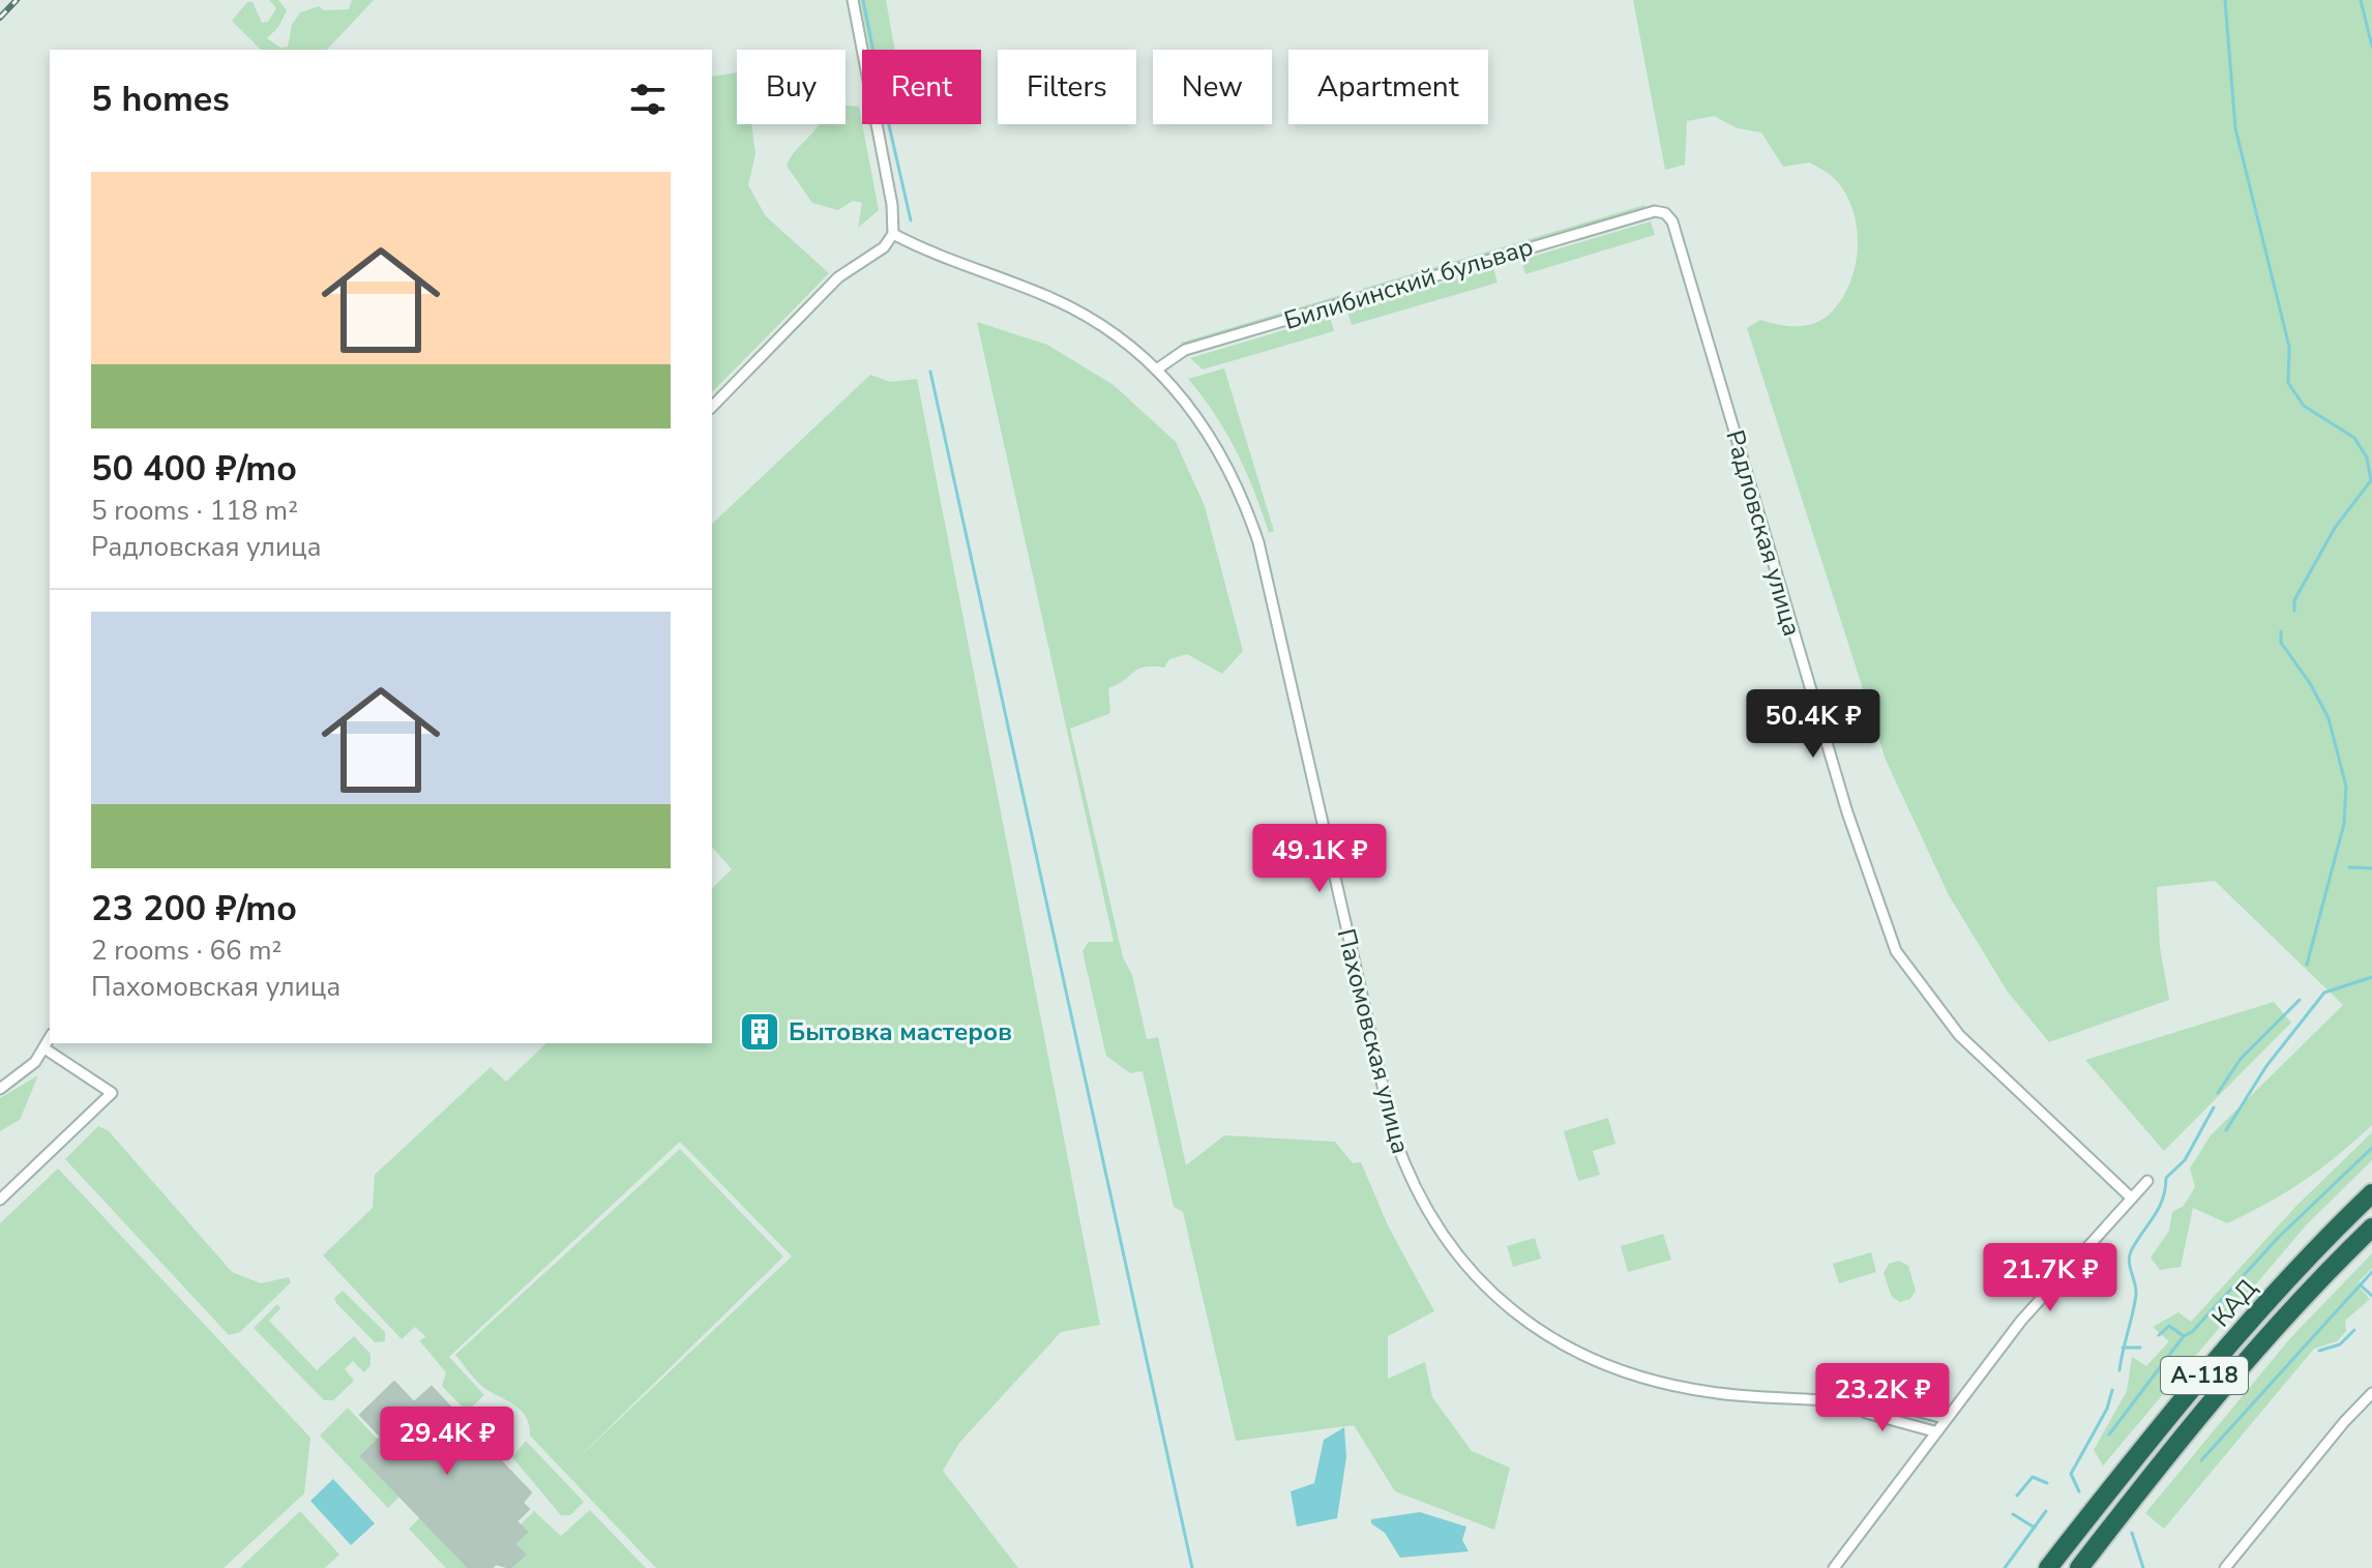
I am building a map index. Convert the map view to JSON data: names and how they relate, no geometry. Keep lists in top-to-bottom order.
{
  "streets": {
    "highway": ["КАД", "А-118"],
    "street": ["Билибинский бульвар", "Радловская улица", "Пахомовская улица"]
  },
  "crossings": [
    ["Билибинский бульвар", "Радловская улица"],
    ["Билибинский бульвар", "Пахомовская улица"]
  ],
  "places": {
    "building": ["Бытовка мастеров"]
  },
  "page": {
    "chip": [
      "Buy",
      "Rent",
      "Filters",
      "New",
      "Apartment"
    ],
    "heading": "5 homes",
    "list": [
      {
        "name": "50 400 ₽/mo",
        "note": "5 rooms · 118 m² · Радловская улица"
      },
      {
        "name": "23 200 ₽/mo",
        "note": "2 rooms · 66 m² · Пахомовская улица"
      }
    ],
    "price": [
      "50.4K ₽",
      "49.1K ₽",
      "21.7K ₽",
      "23.2K ₽",
      "29.4K ₽"
    ]
  }
}
